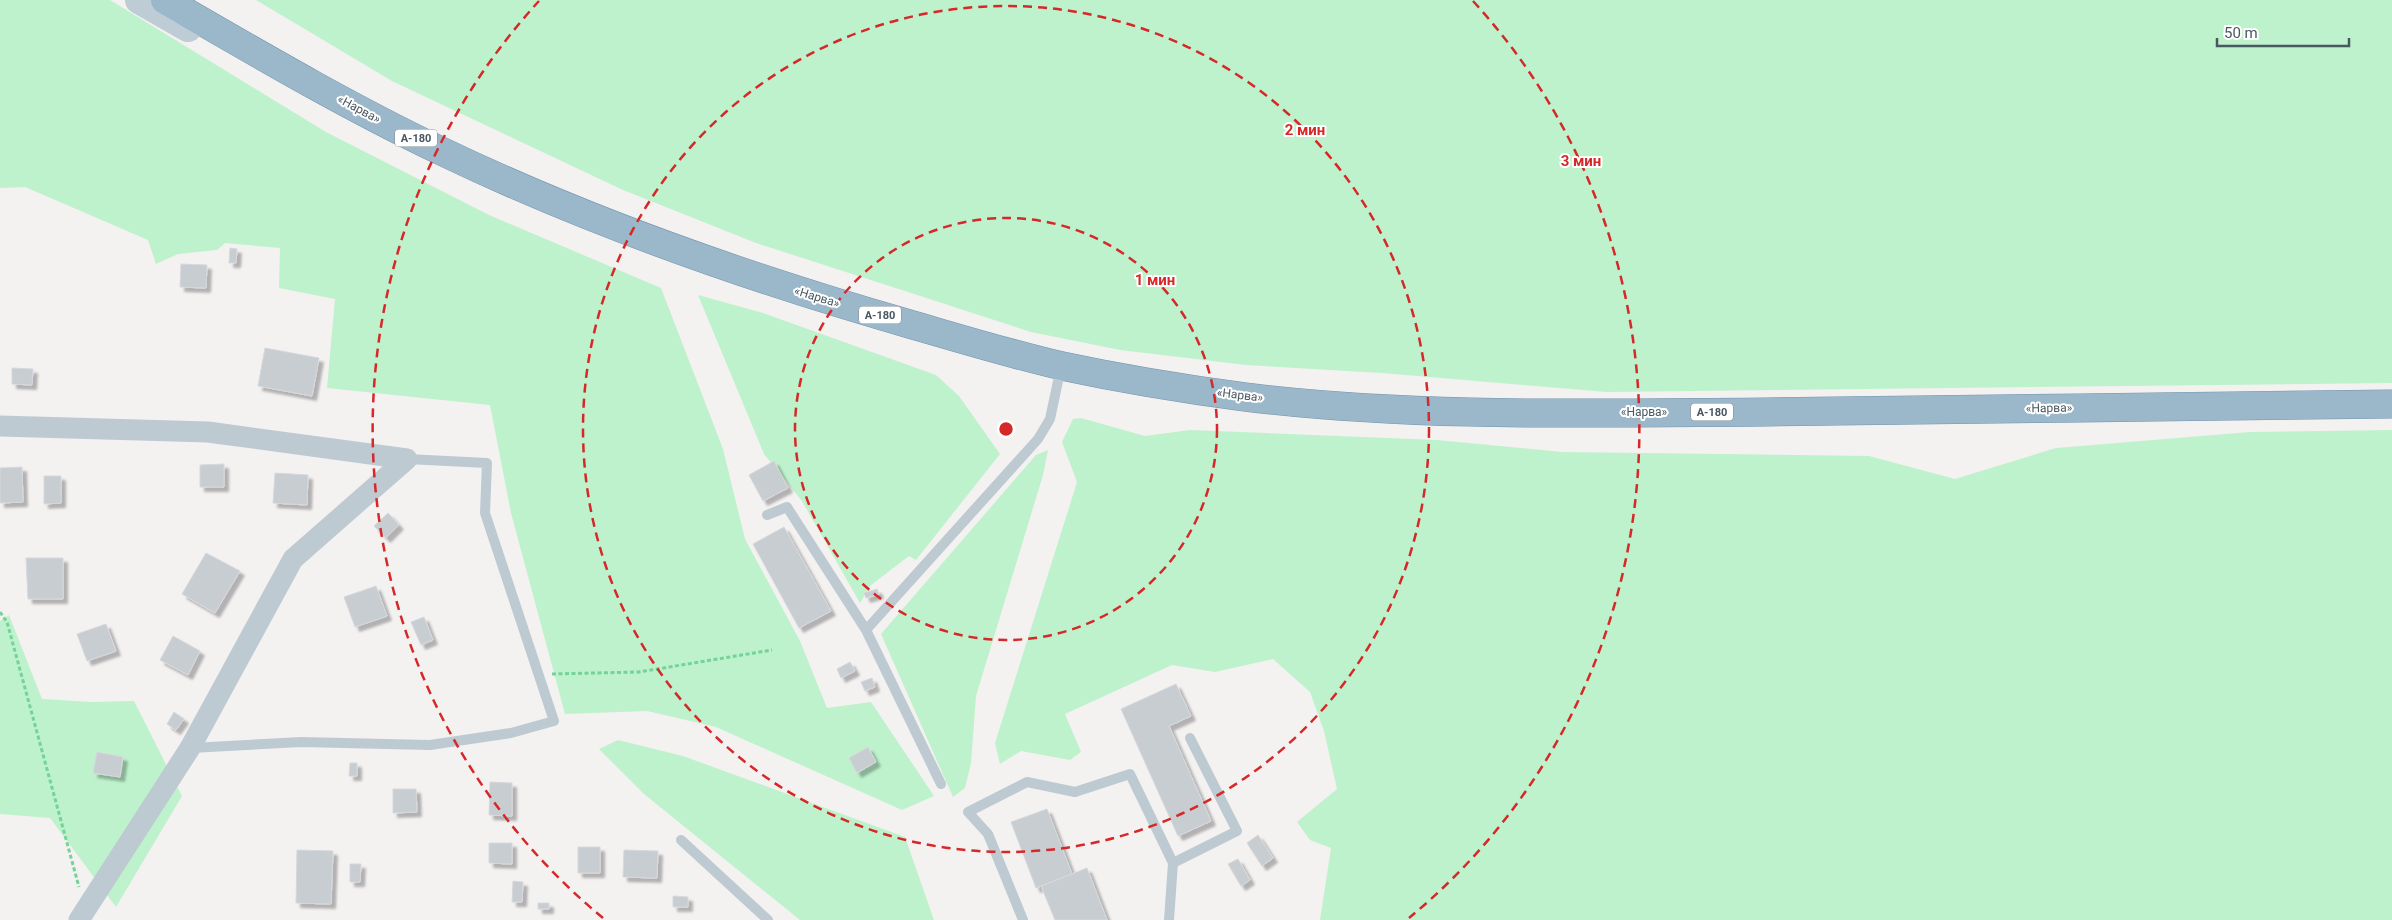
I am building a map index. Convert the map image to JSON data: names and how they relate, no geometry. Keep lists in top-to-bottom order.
{
  "streets": {
    "highway": ["«Нарва»", "А-180"]
  },
  "scale_bar": "50 m",
  "rings": ["2 мин", "3 мин", "1 мин"]
}
